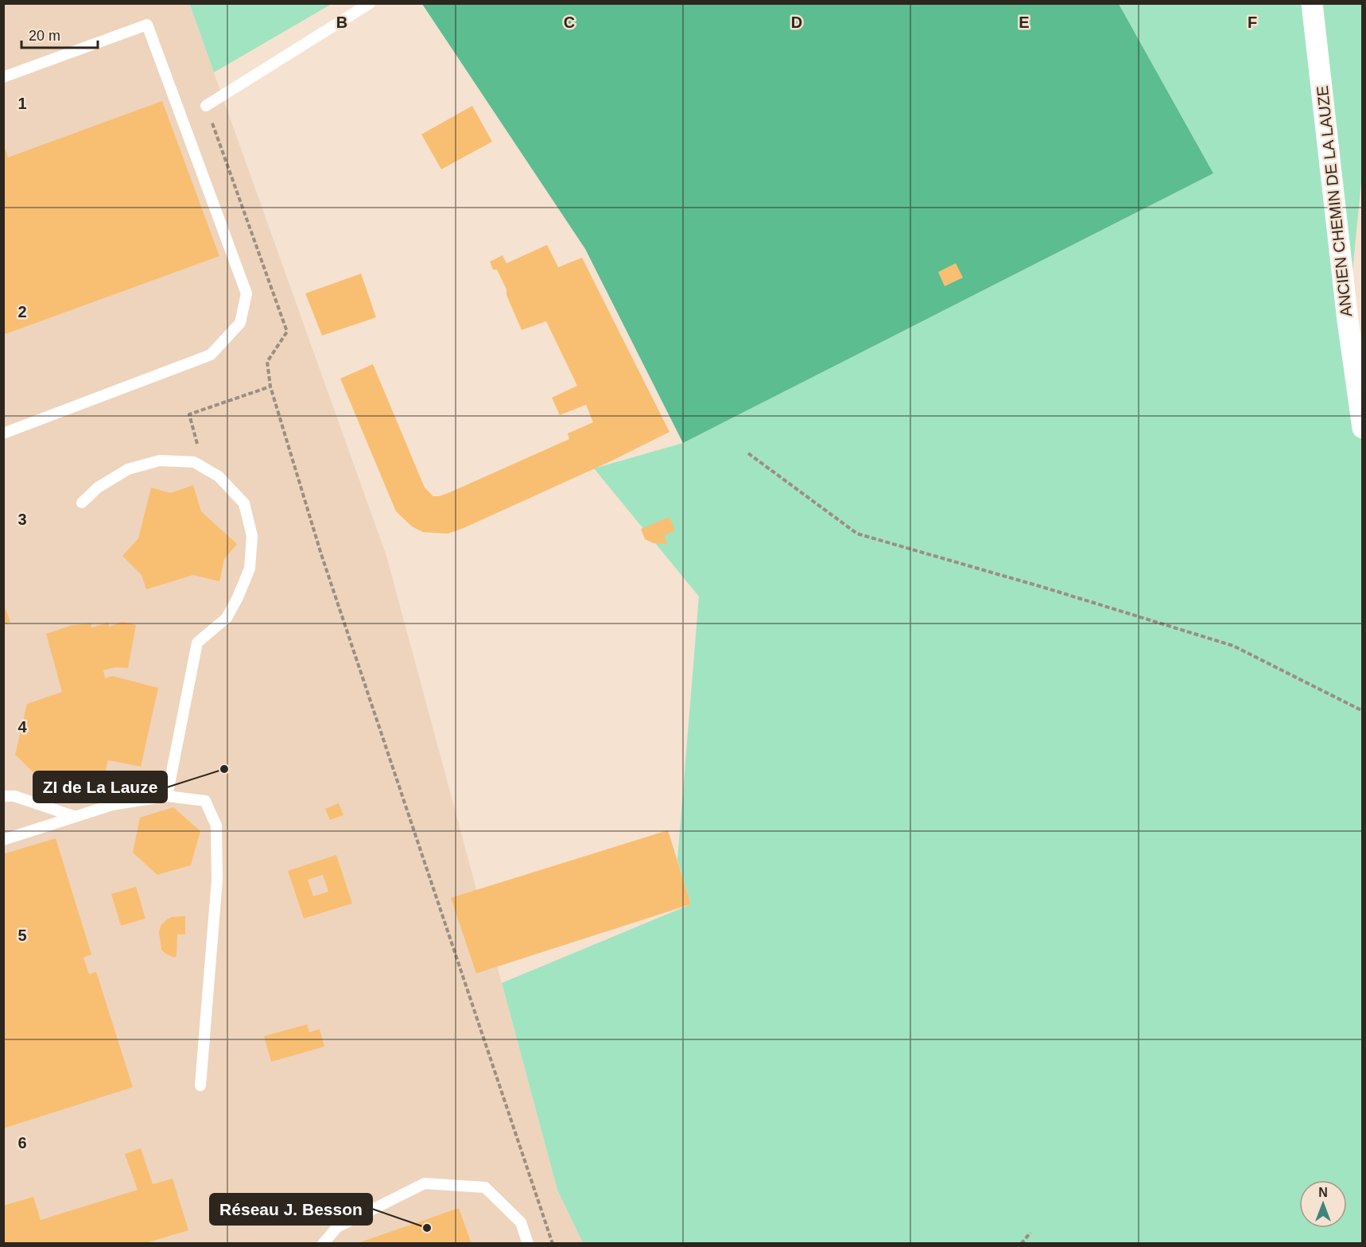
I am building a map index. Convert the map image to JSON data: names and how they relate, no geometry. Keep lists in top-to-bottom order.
{
  "streets": {
    "street": ["ANCIEN CHEMIN DE LA LAUZE"]
  },
  "places": ["ZI de La Lauze", "Réseau J. Besson"],
  "scale_bar": "20 m",
  "north": "top",
  "grid": {
    "columns": [
      "B",
      "C",
      "D",
      "E",
      "F"
    ],
    "rows": [
      "1",
      "2",
      "3",
      "4",
      "5",
      "6"
    ]
  }
}
